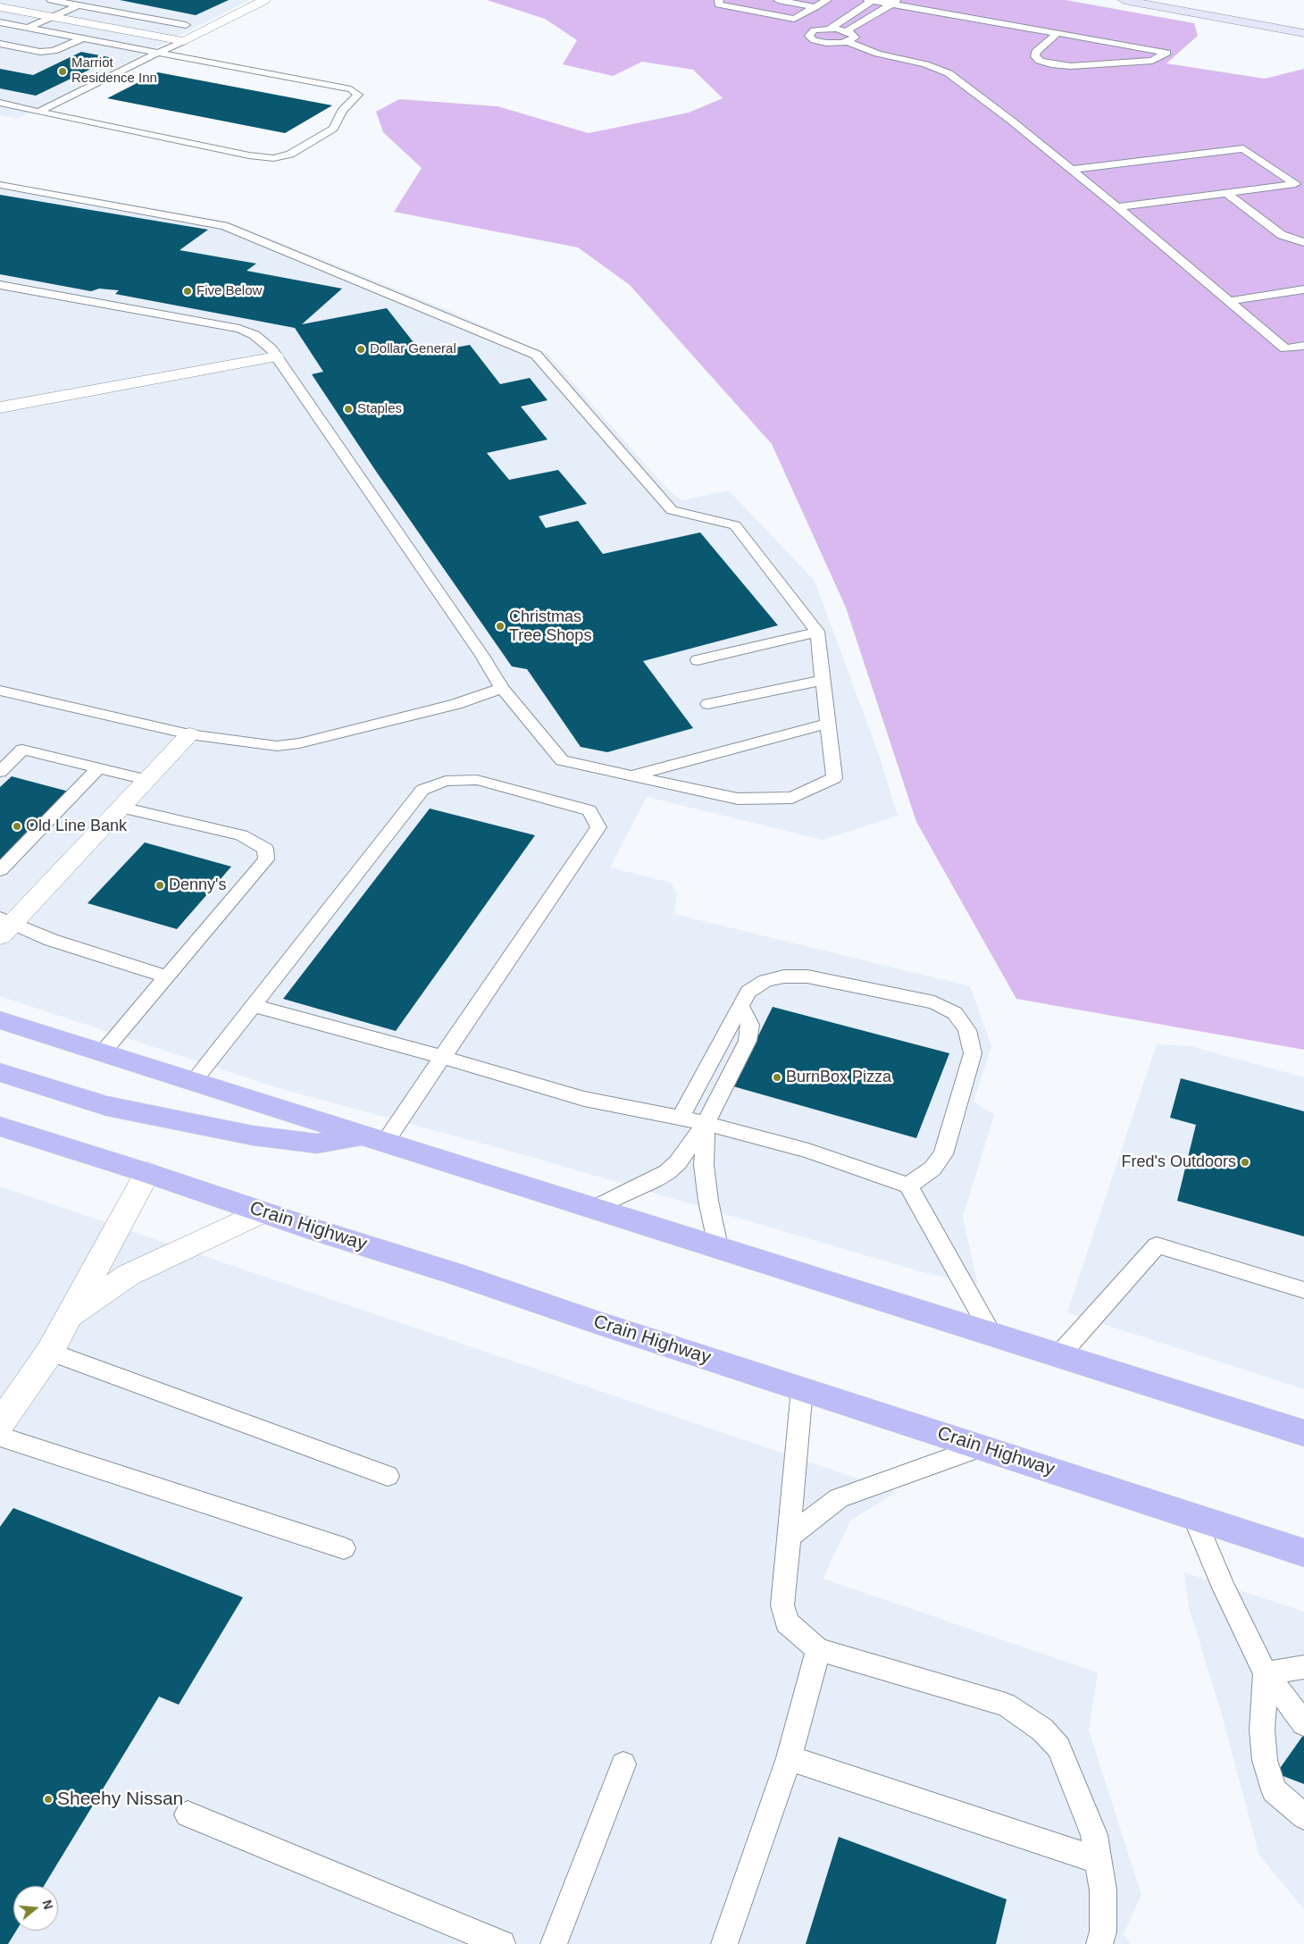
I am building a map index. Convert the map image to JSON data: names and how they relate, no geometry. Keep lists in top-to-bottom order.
{
  "streets": {
    "highway": ["Crain Highway"]
  },
  "places": [
    "Marriot Residence Inn",
    "Five Below",
    "Dollar General",
    "Staples",
    "Christmas Tree Shops",
    "Old Line Bank",
    "Denny's",
    "BurnBox Pizza",
    "Fred's Outdoors",
    "Sheehy Nissan"
  ],
  "north": "right"
}
